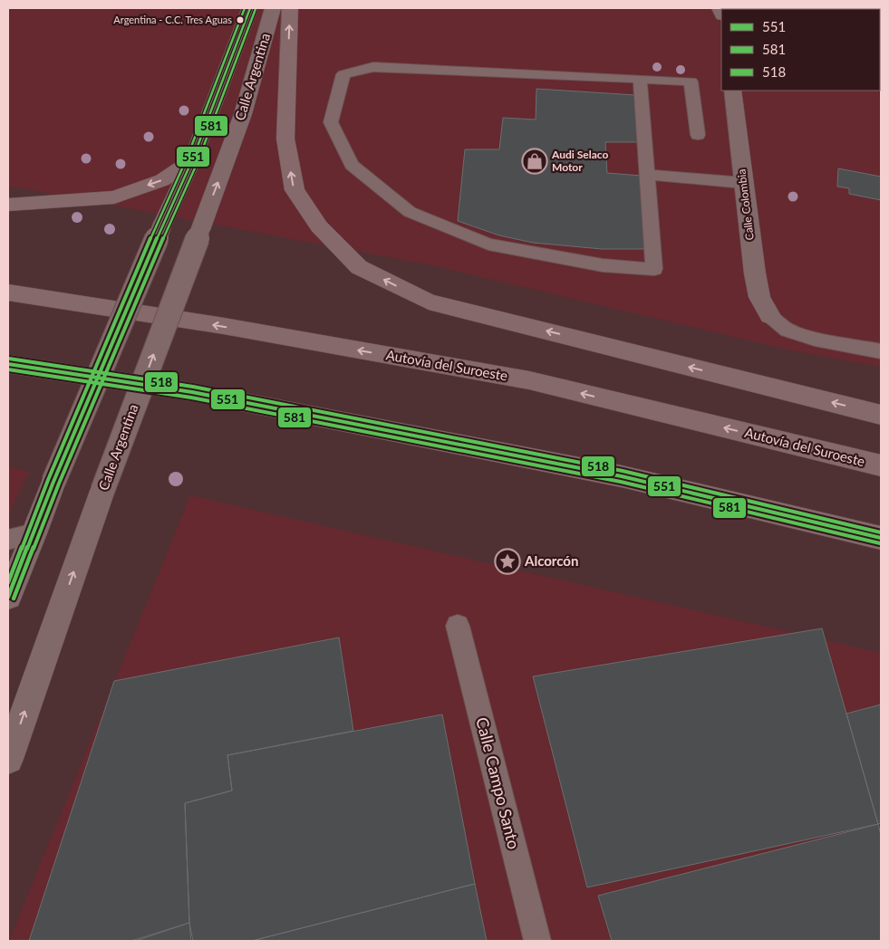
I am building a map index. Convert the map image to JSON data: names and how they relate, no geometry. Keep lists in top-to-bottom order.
{
  "streets": {
    "highway": ["Autovía del Suroeste"],
    "street": ["Calle Argentina", "Calle Colombia"],
    "lane": ["Calle Campo Santo"]
  },
  "places": {
    "other": ["Argentina - C.C. Tres Aguas"],
    "shop": ["Audi Selaco Motor"],
    "place": ["Alcorcón"]
  },
  "lines": ["transit line 551", "transit line 518", "transit line 581"],
  "legend": ["551", "581", "518"]
}
